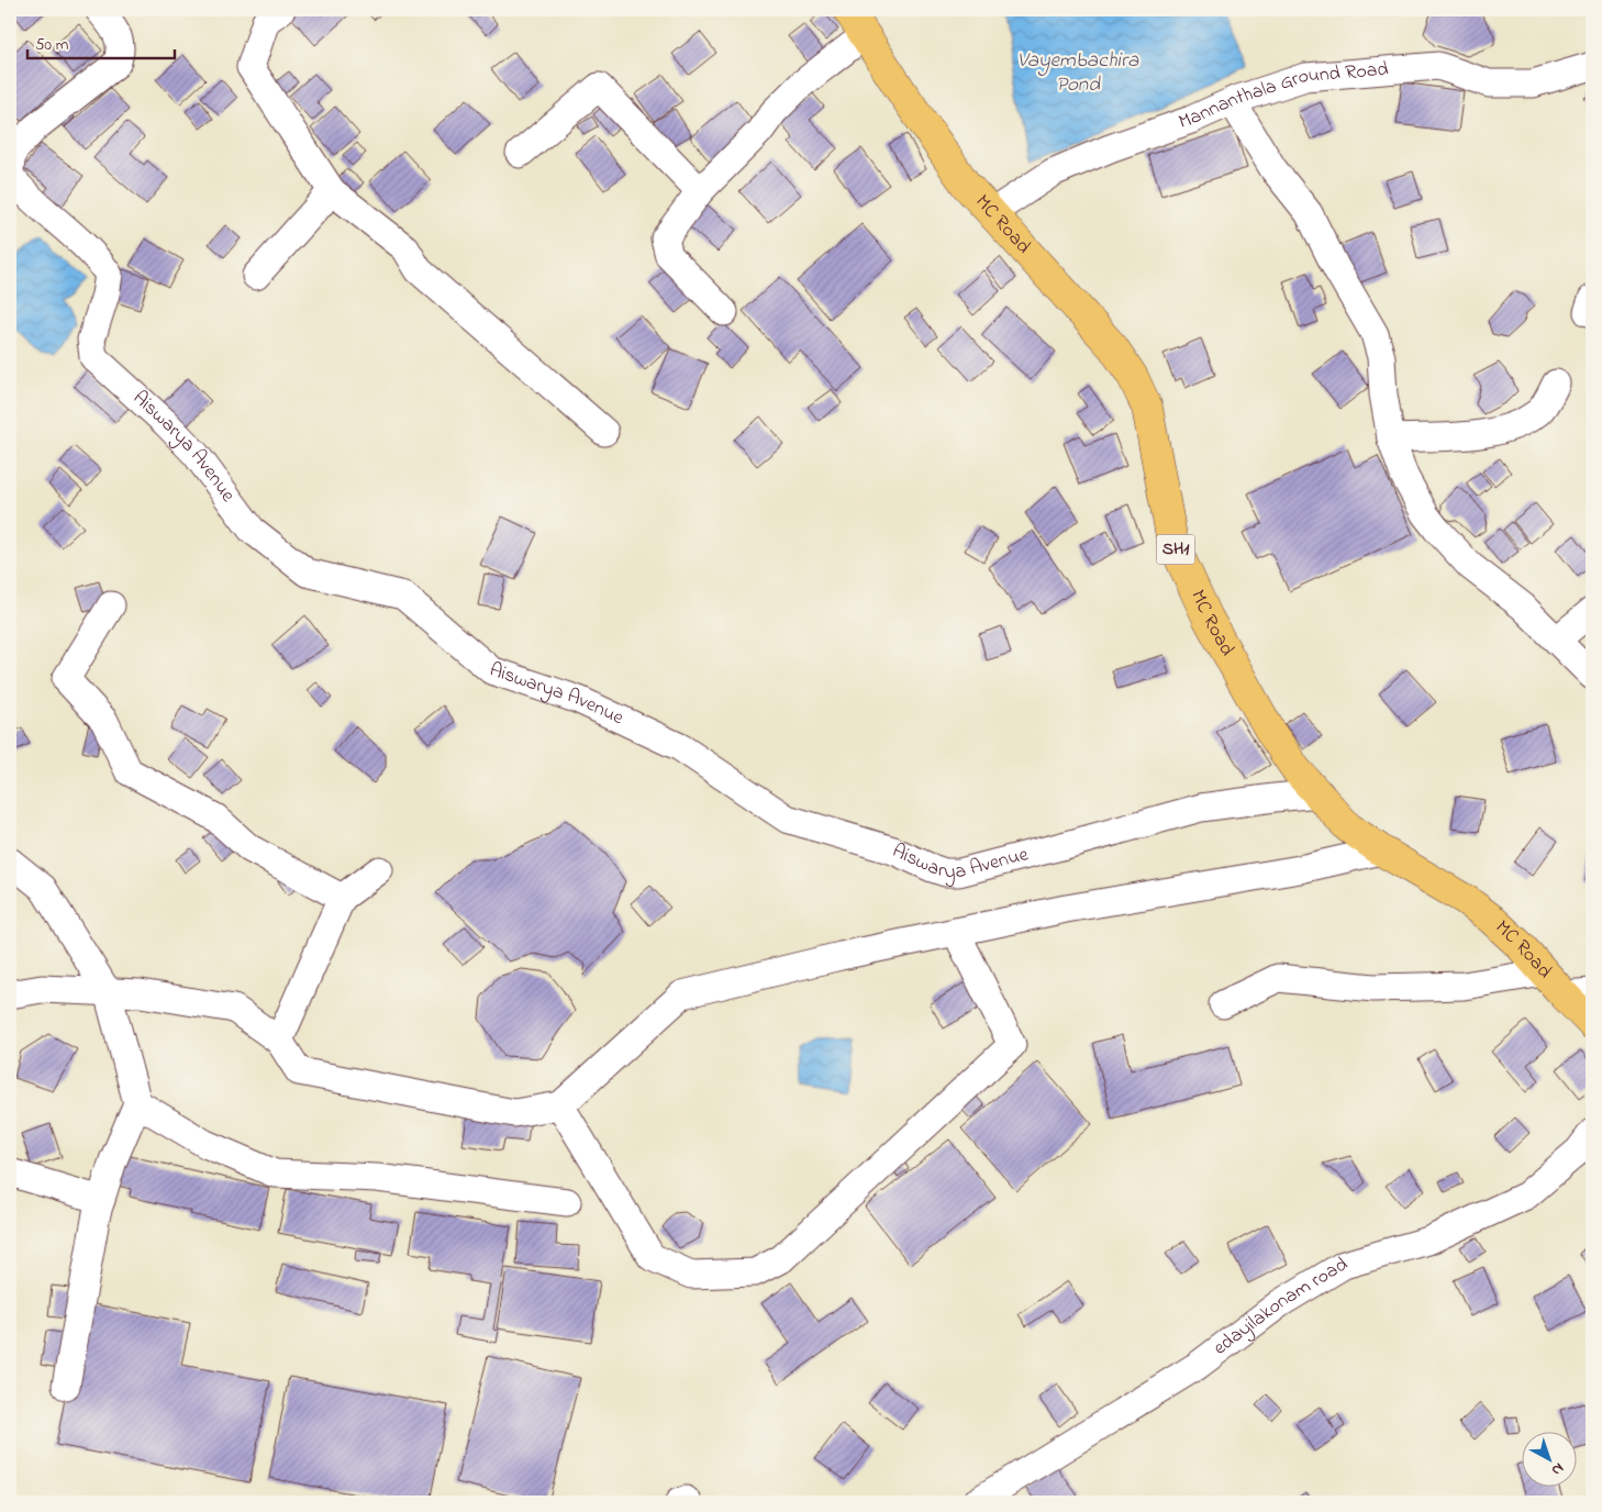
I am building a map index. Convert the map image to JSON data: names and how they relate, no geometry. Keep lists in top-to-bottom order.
{
  "streets": {
    "main road": ["MC Road", "SH1"],
    "street": ["Mannanthala Ground Road", "Aiswarya Avenue", "edayilakonam road"]
  },
  "crossings": [
    ["Mannanthala Ground Road", "MC Road"],
    ["MC Road", "Aiswarya Avenue"]
  ],
  "water": ["Vayembachira Pond"],
  "scale_bar": "50 m",
  "north": "bottom right"
}
